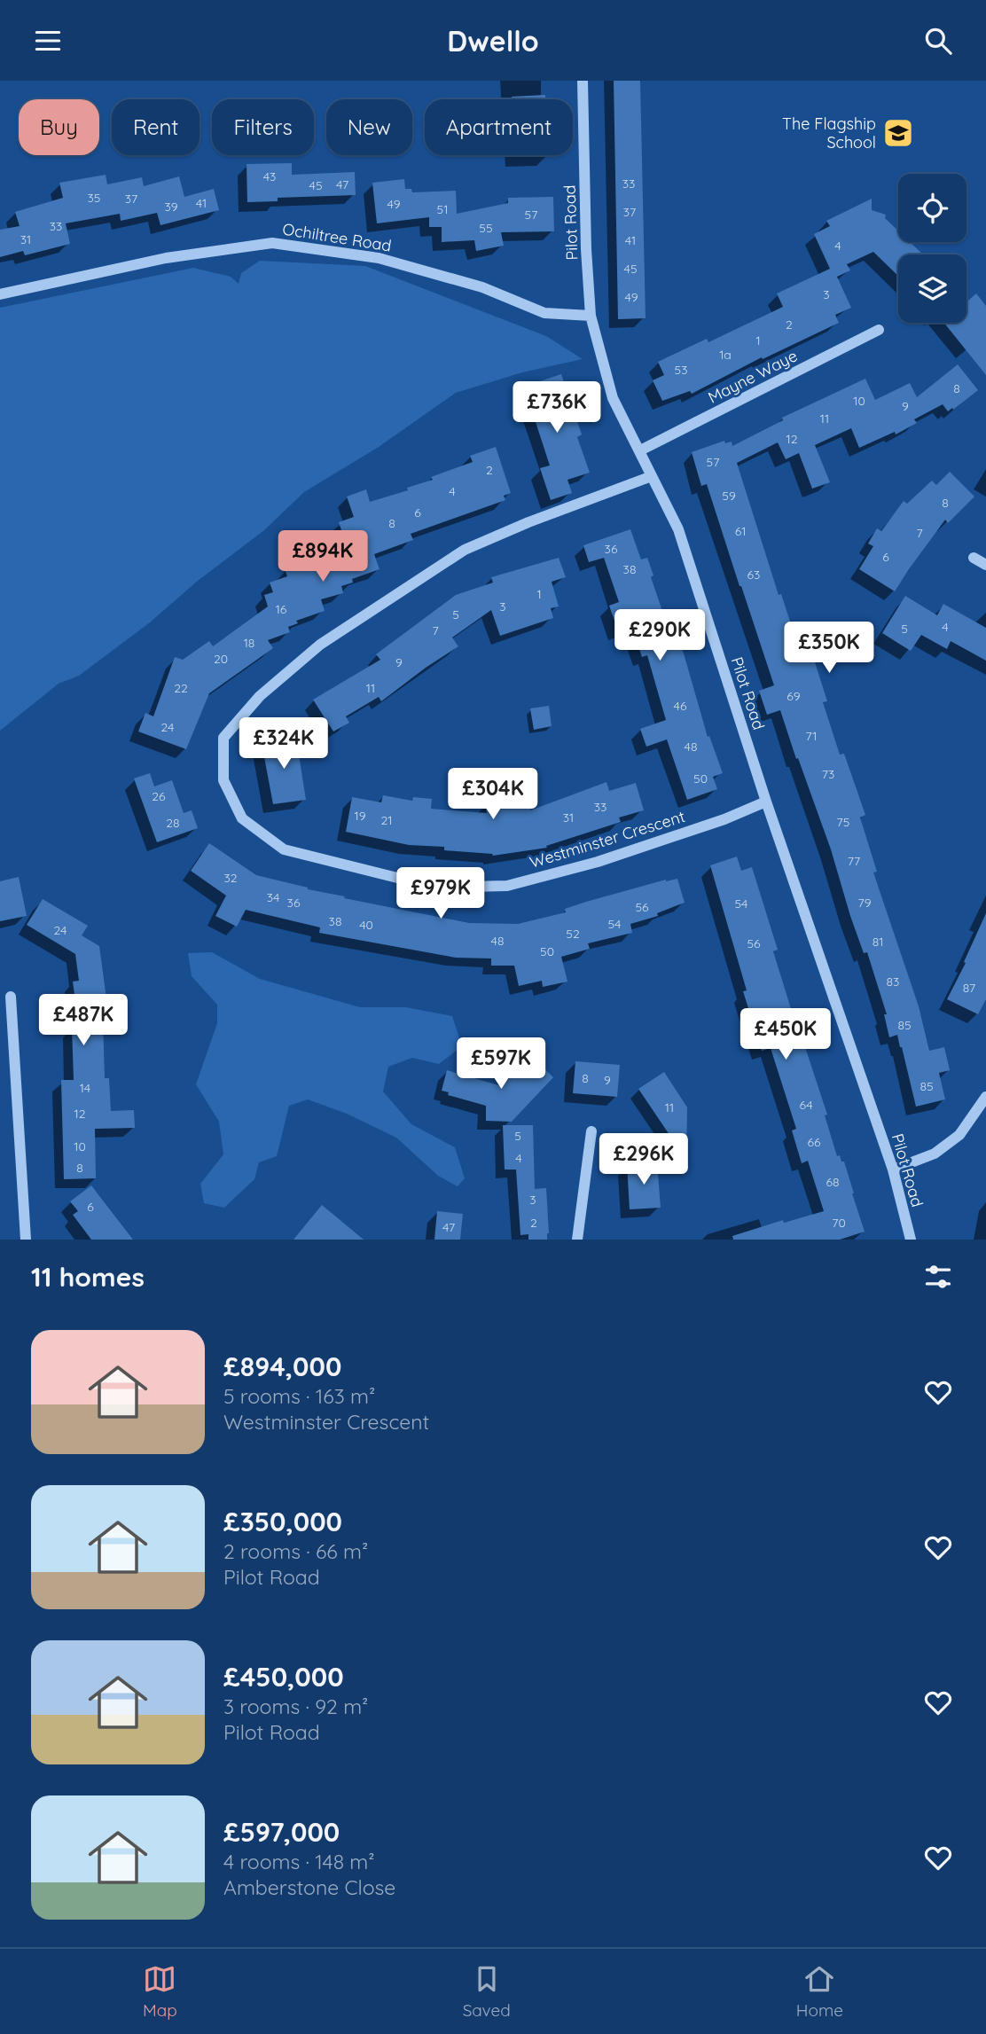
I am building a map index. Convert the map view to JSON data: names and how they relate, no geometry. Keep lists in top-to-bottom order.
{
  "streets": {
    "street": [
      "Pilot Road",
      "Ochiltree Road",
      "Mayne Waye",
      "Westminster Crescent"
    ]
  },
  "crossings": [
    ["Pilot Road", "Ochiltree Road"],
    ["Pilot Road", "Mayne Waye"],
    ["Pilot Road", "Westminster Crescent"]
  ],
  "places": {
    "school or university": ["The Flagship School"]
  },
  "house_numbers": [
    "43",
    "33",
    "47",
    "45",
    "35",
    "37",
    "41",
    "49",
    "39",
    "51",
    "37",
    "57",
    "33",
    "55",
    "31",
    "41",
    "4",
    "45",
    "3",
    "49",
    "2",
    "1",
    "1a",
    "53",
    "8",
    "10",
    "9",
    "11",
    "12",
    "57",
    "2",
    "4",
    "59",
    "8",
    "6",
    "8",
    "61",
    "7",
    "36",
    "6",
    "38",
    "63",
    "1",
    "3",
    "16",
    "5",
    "4",
    "5",
    "7",
    "18",
    "20",
    "9",
    "22",
    "11",
    "69",
    "46",
    "24",
    "71",
    "48",
    "73",
    "50",
    "26",
    "33",
    "19",
    "31",
    "21",
    "75",
    "28",
    "77",
    "32",
    "34",
    "36",
    "79",
    "54",
    "56",
    "38",
    "54",
    "40",
    "24",
    "52",
    "48",
    "81",
    "56",
    "50",
    "83",
    "87",
    "85",
    "8",
    "9",
    "85",
    "14",
    "64",
    "11",
    "12",
    "5",
    "66",
    "10",
    "4",
    "8",
    "68",
    "3",
    "6",
    "2",
    "70",
    "47"
  ],
  "page": {
    "header": "Dwello",
    "chip": [
      "Buy",
      "Rent",
      "Filters",
      "New",
      "Apartment"
    ],
    "price": [
      "£736K",
      "£894K",
      "£290K",
      "£350K",
      "£324K",
      "£304K",
      "£979K",
      "£487K",
      "£450K",
      "£597K",
      "£296K"
    ],
    "heading": "11 homes",
    "list": [
      {
        "name": "£894,000",
        "note": "5 rooms · 163 m² · Westminster Crescent"
      },
      {
        "name": "£350,000",
        "note": "2 rooms · 66 m² · Pilot Road"
      },
      {
        "name": "£450,000",
        "note": "3 rooms · 92 m² · Pilot Road"
      },
      {
        "name": "£597,000",
        "note": "4 rooms · 148 m² · Amberstone Close"
      }
    ],
    "tabs": ["Map", "Saved", "Home"]
  }
}
